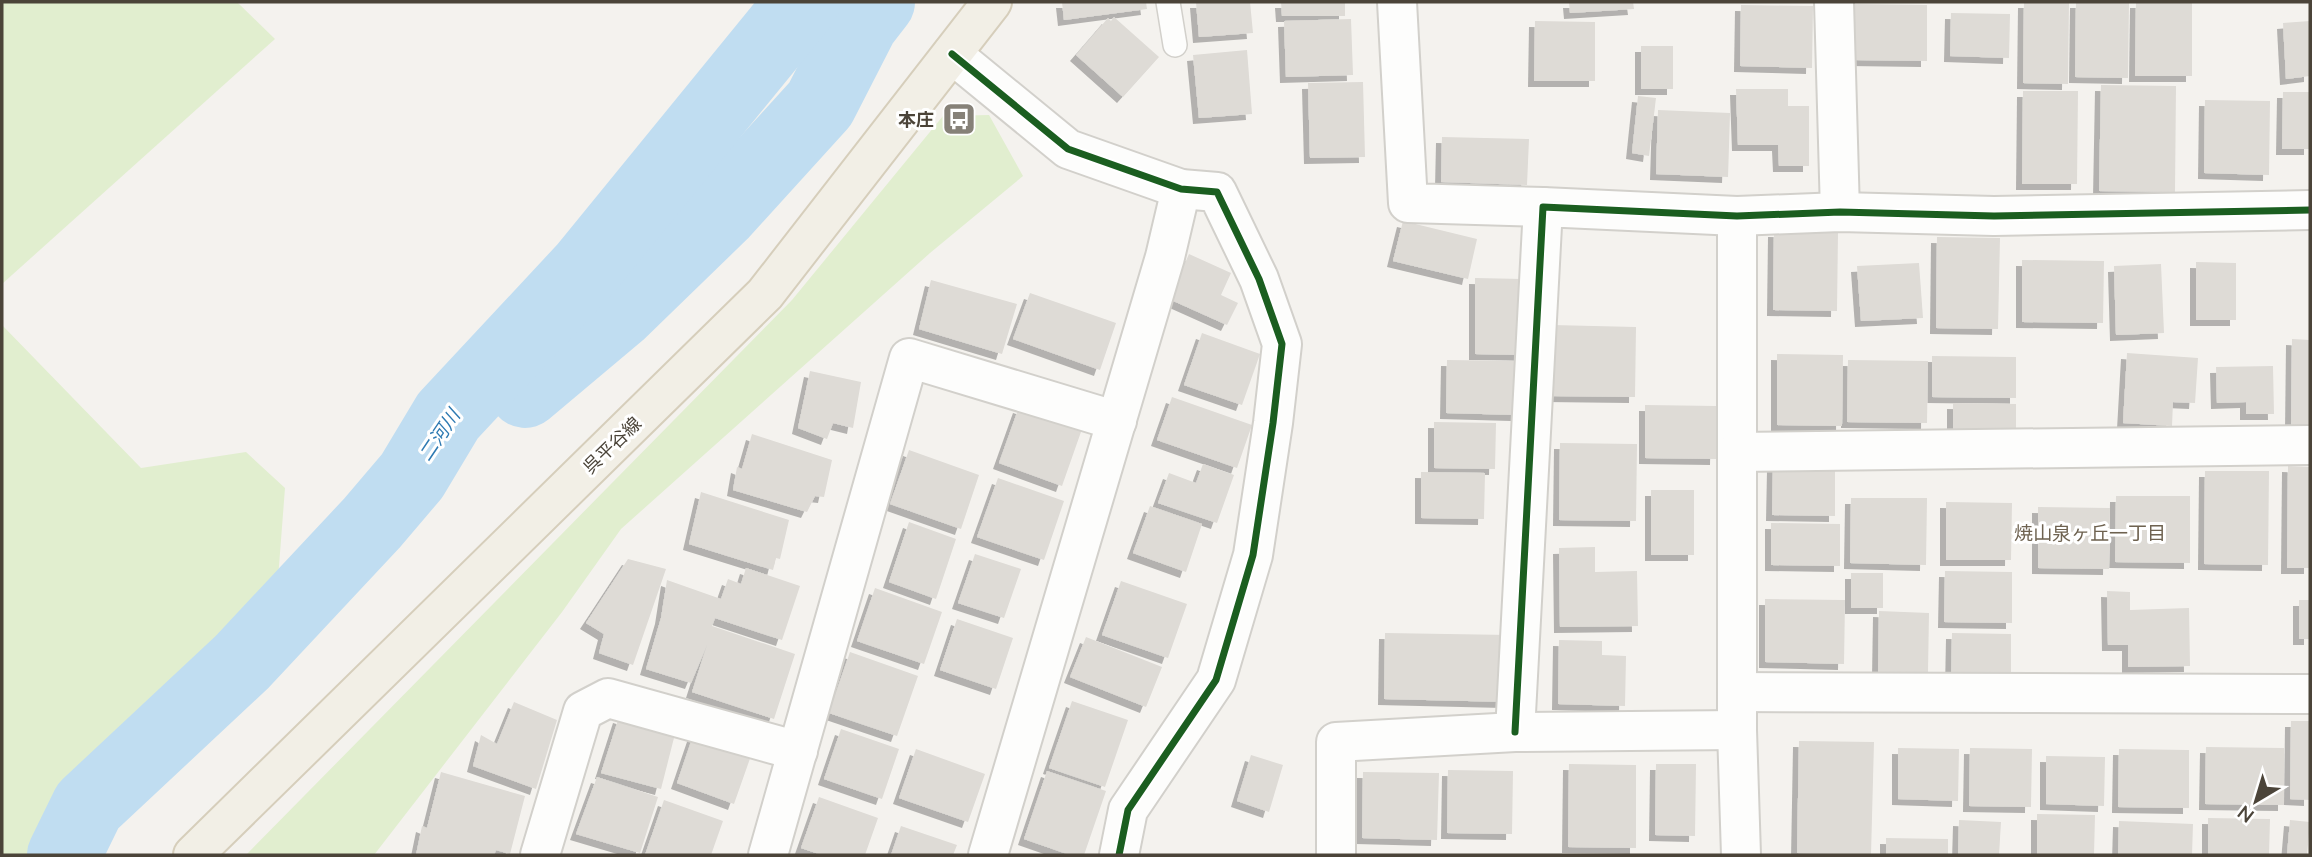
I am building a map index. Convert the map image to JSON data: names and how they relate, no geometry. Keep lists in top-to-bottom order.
{
  "streets": {
    "main road": ["呉平谷線"]
  },
  "districts": ["焼山泉ヶ丘一丁目"],
  "water": ["二河川"],
  "places": {
    "bus stop": ["本庄"]
  },
  "north": "bottom left"
}
